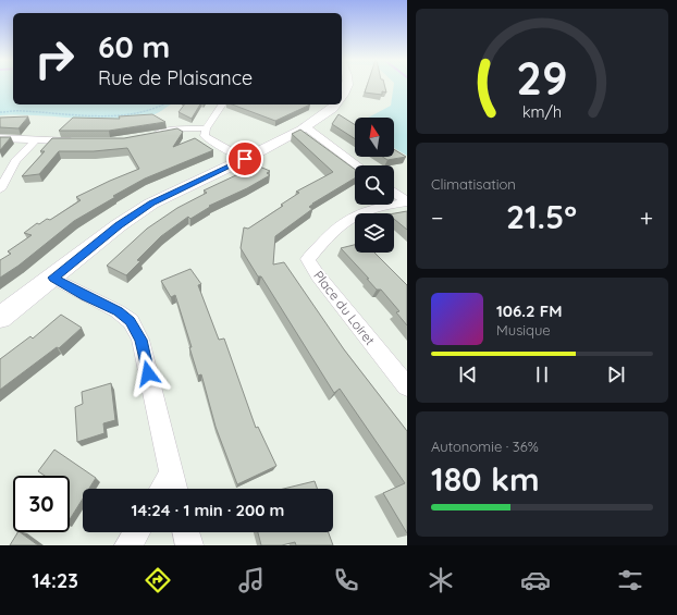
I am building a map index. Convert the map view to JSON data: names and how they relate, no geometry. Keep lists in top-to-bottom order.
{
  "streets": {
    "street": ["Place du Loiret"]
  },
  "north": "top",
  "page": {
    "turn": ["60 m", "Rue de Plaisance"],
    "tile": [
      "Climatisation",
      ["Autonomie · 36%", "180 km"]
    ],
    "heat": ["−", "21.5°", "+"],
    "song": ["106.2 FM", "Musique"],
    "limit": "30",
    "trip": "14:24 · 1 min · 200 m",
    "tabs": "14:23",
    "gauge": ["29", "km/h"]
  }
}
